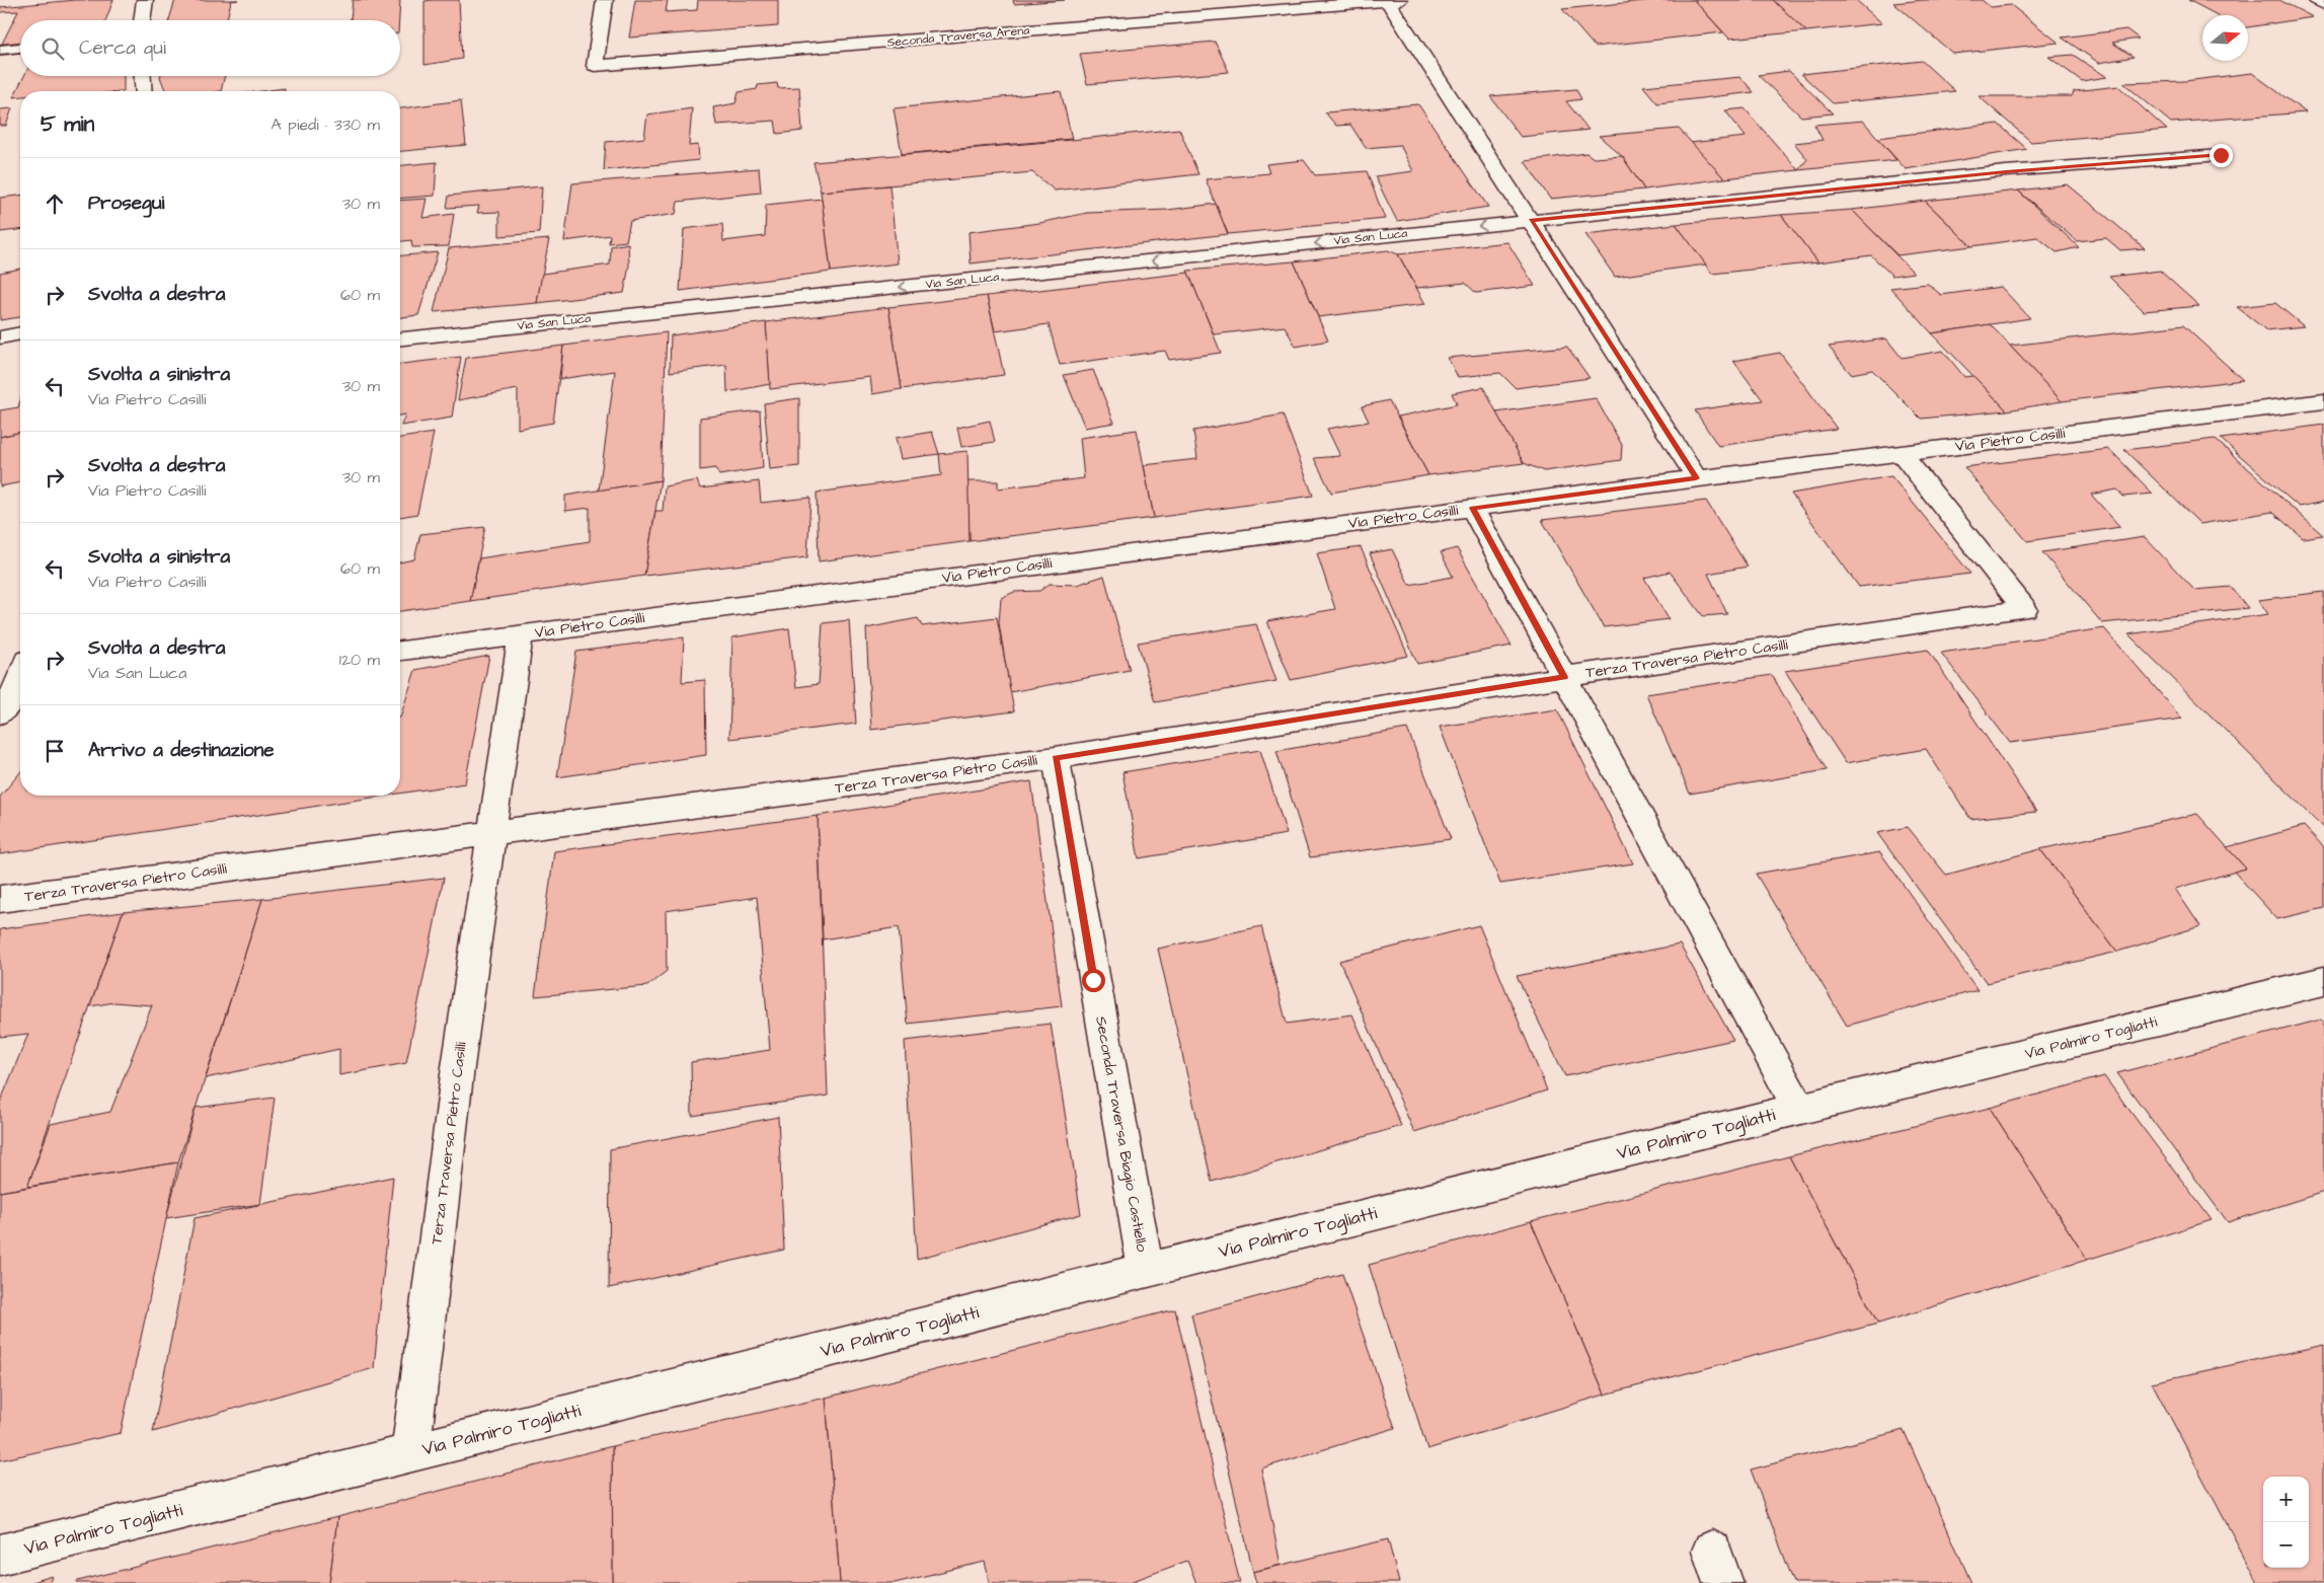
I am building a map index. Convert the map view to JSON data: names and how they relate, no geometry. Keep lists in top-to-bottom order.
{
  "streets": {
    "street": [
      "Seconda Traversa Arena",
      "Via San Luca",
      "Via Pietro Casilli",
      "Terza Traversa Pietro Casilli",
      "Via Palmiro Togliatti",
      "Seconda Traversa Biagio Castiello"
    ]
  },
  "crossings": [
    ["Via Pietro Casilli", "Terza Traversa Pietro Casilli"],
    ["Via Pietro Casilli", "Via Palmiro Togliatti"],
    ["Terza Traversa Pietro Casilli", "Via Palmiro Togliatti"],
    ["Terza Traversa Pietro Casilli", "Seconda Traversa Biagio Castiello"],
    ["Via Palmiro Togliatti", "Seconda Traversa Biagio Castiello"]
  ],
  "one_way": ["Via San Luca"],
  "north": "right",
  "page": {
    "search": "Cerca qui",
    "heading": ["5 min", "A piedi · 330 m"],
    "list": [
      ["Prosegui", "30 m"],
      ["Svolta a destra", "60 m"],
      ["Svolta a sinistra", "Via Pietro Casilli", "30 m"],
      ["Svolta a destra", "Via Pietro Casilli", "30 m"],
      ["Svolta a sinistra", "Via Pietro Casilli", "60 m"],
      ["Svolta a destra", "Via San Luca", "120 m"],
      "Arrivo a destinazione"
    ],
    "map_buttons": ["+", "−"]
  }
}
